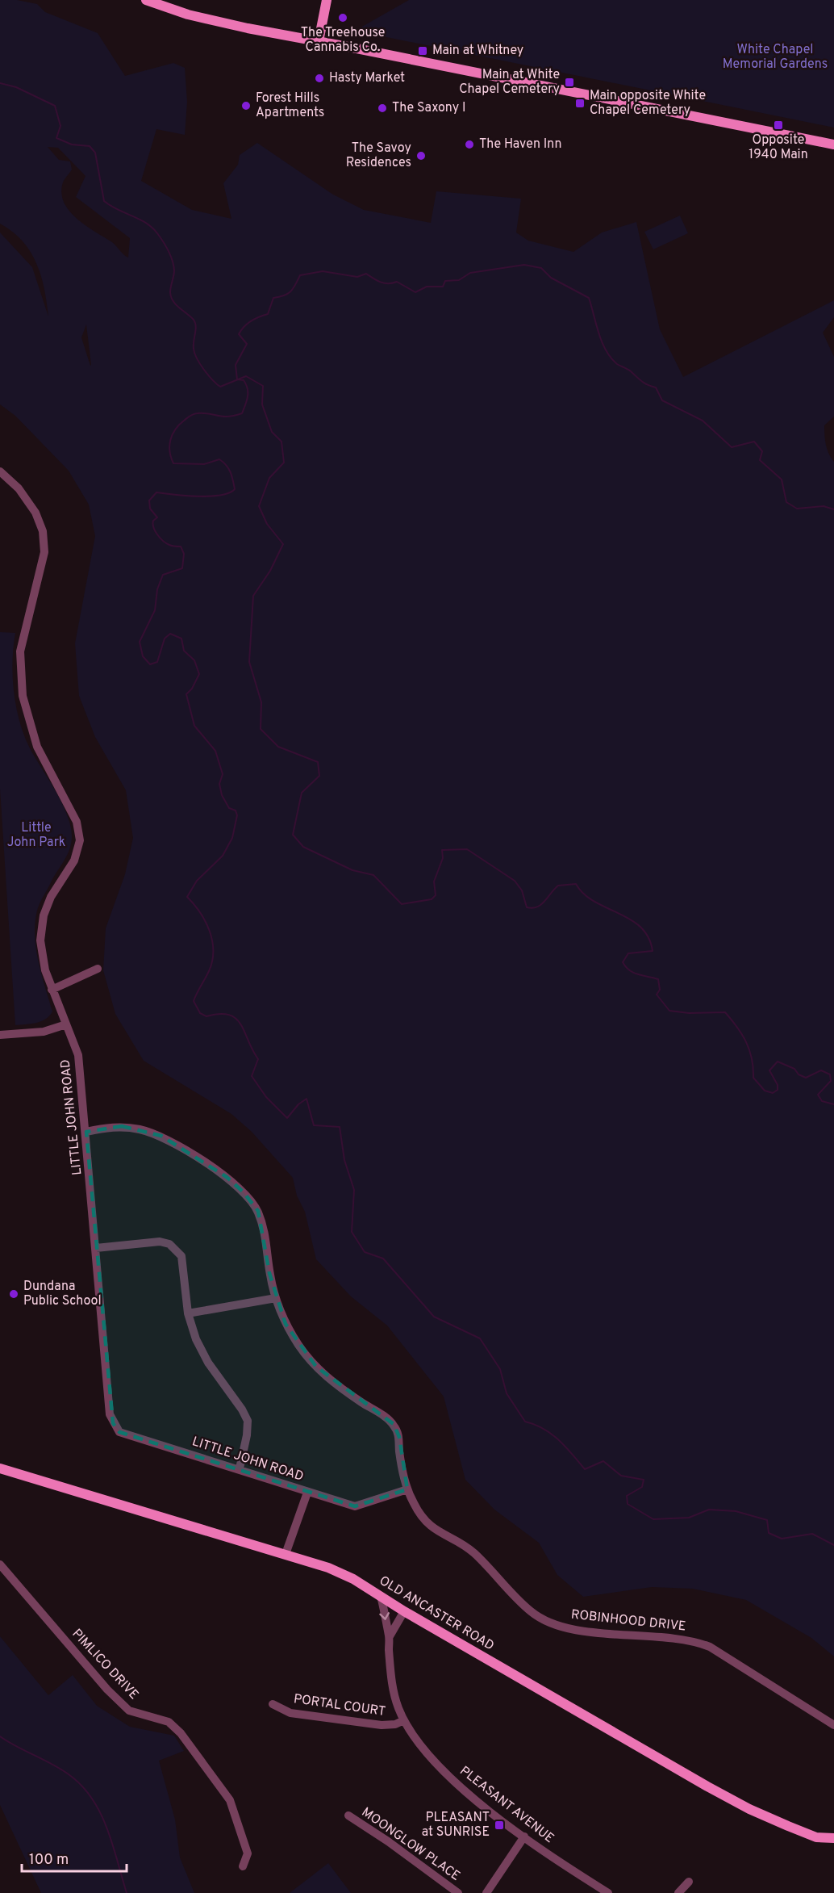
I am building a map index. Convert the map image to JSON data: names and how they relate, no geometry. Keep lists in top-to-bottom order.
{
  "streets": {
    "street": [
      "LITTLE JOHN ROAD",
      "OLD ANCASTER ROAD",
      "ROBINHOOD DRIVE",
      "PIMLICO DRIVE",
      "PORTAL COURT",
      "PLEASANT AVENUE",
      "MOONGLOW PLACE"
    ]
  },
  "crossings": [
    ["LITTLE JOHN ROAD", "OLD ANCASTER ROAD"],
    ["LITTLE JOHN ROAD", "ROBINHOOD DRIVE"],
    ["OLD ANCASTER ROAD", "PLEASANT AVENUE"],
    ["PORTAL COURT", "PLEASANT AVENUE"]
  ],
  "parks": ["White Chapel Memorial Gardens", "Little John Park"],
  "places": {
    "other": [
      "The Treehouse Cannabis Co.",
      "Hasty Market",
      "Forest Hills Apartments",
      "The Saxony I",
      "The Haven Inn",
      "The Savoy Residences",
      "Dundana Public School"
    ],
    "transit": [
      "Main at Whitney",
      "Main at White Chapel Cemetery",
      "Main opposite White Chapel Cemetery",
      "Opposite 1940 Main",
      "PLEASANT at SUNRISE"
    ]
  },
  "scale_bar": "100 m"
}
